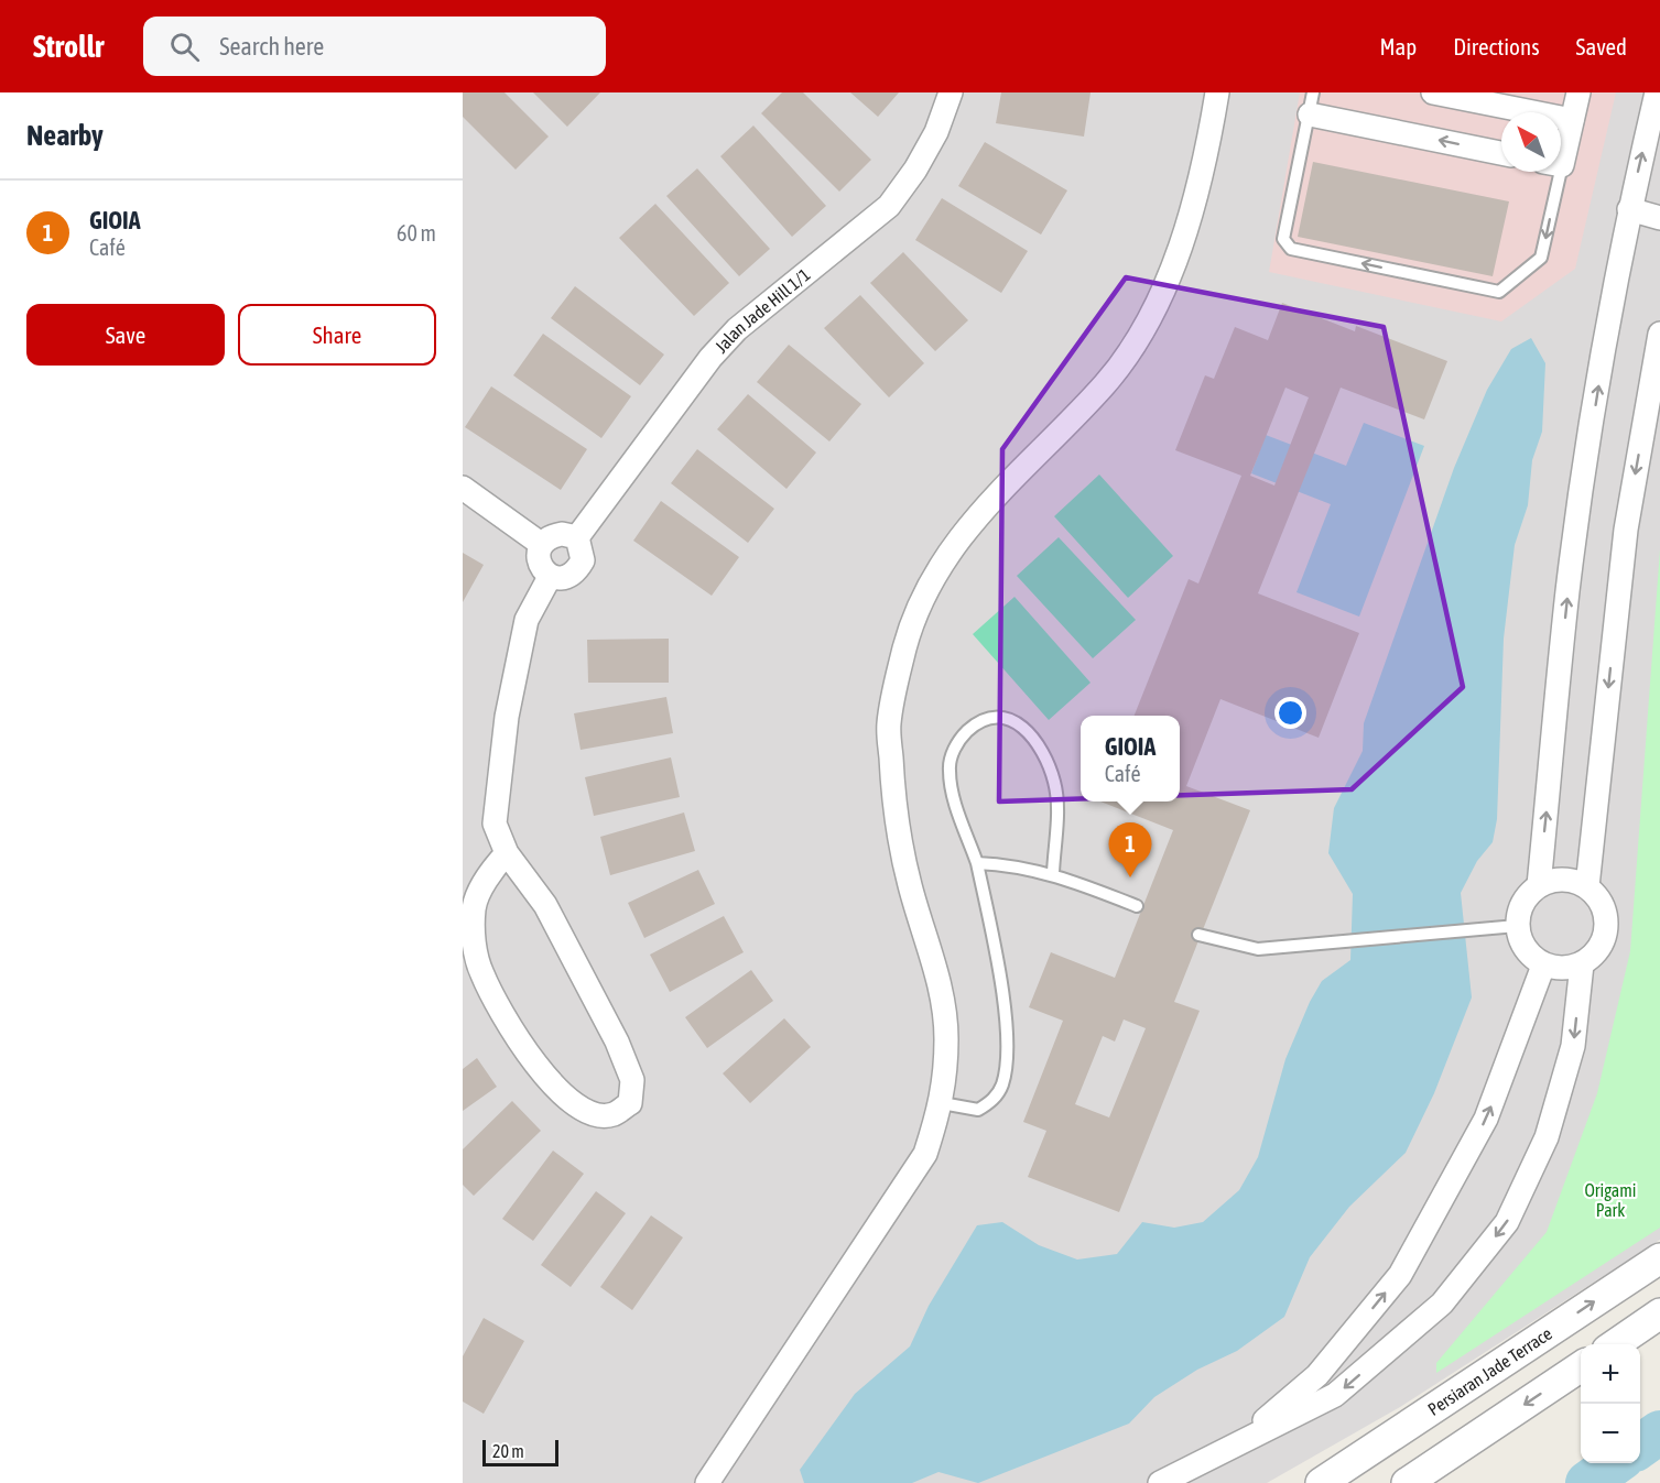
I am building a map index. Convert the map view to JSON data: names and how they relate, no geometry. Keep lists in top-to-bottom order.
{
  "streets": {
    "street": ["Jalan Jade Hill 1/1", "Persiaran Jade Terrace"]
  },
  "parks": ["Origami Park"],
  "scale_bar": "20 m",
  "north": "top left",
  "page": {
    "header": "Strollr",
    "search": "Search here",
    "nav": ["Map", "Directions", "Saved"],
    "heading": "Nearby",
    "list": [
      {
        "mark": "1",
        "name": "GIOIA",
        "note": "Café",
        "value": "60 m"
      }
    ],
    "buttons": ["Save", "Share"],
    "popup": ["GIOIA", "Café"],
    "pins": "1",
    "map_buttons": ["+", "−"],
    "scale": "20 m"
  }
}
